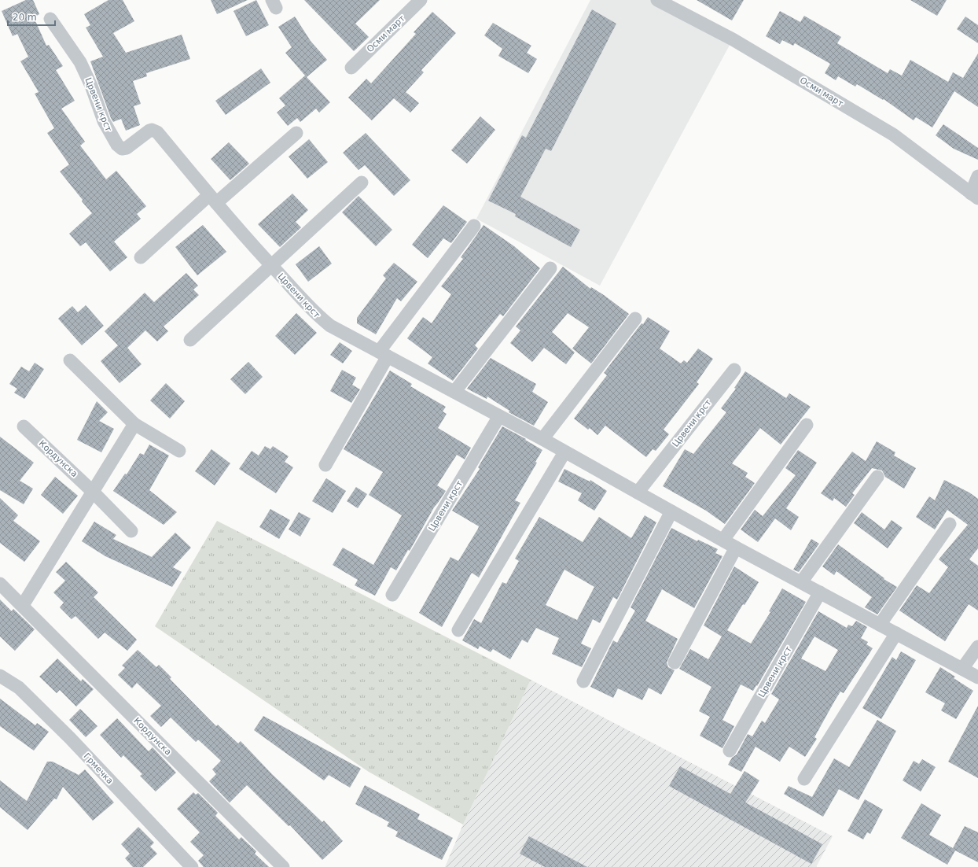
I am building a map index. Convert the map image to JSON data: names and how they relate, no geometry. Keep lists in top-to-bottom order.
{
  "streets": {
    "street": [
      "Осми март",
      "Црвени крст",
      "Кордунска",
      "Грмечка"
    ]
  },
  "scale_bar": "20 m"
}
